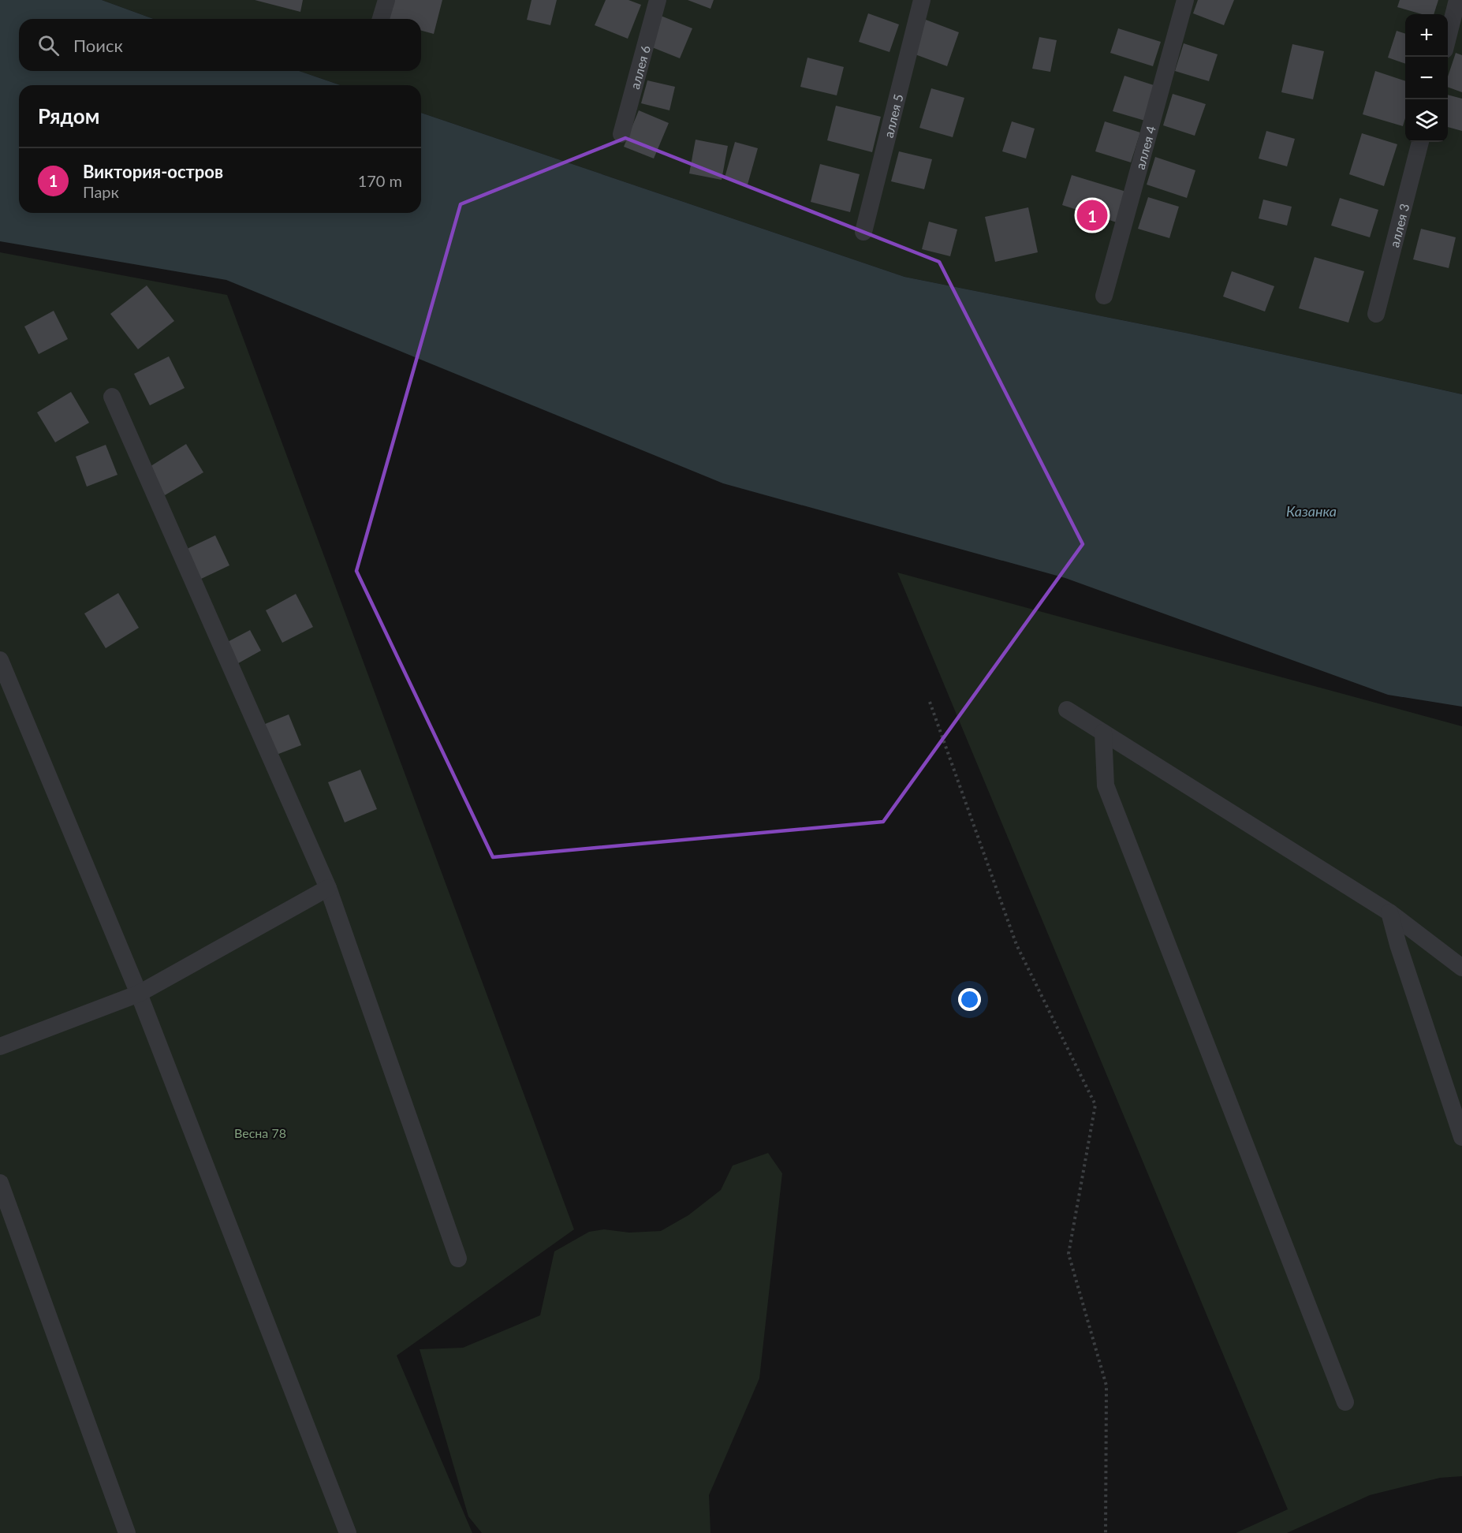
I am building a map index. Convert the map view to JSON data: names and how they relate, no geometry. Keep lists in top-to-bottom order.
{
  "streets": {
    "lane": [
      "аллея 6",
      "аллея 5",
      "аллея 4",
      "аллея 3"
    ]
  },
  "water": ["Казанка"],
  "parks": ["Весна 78"],
  "page": {
    "map_buttons": ["+", "−"],
    "search": "Поиск",
    "heading": "Рядом",
    "list": [
      {
        "mark": "1",
        "name": "Виктория-остров",
        "note": "Парк",
        "value": "170 m"
      }
    ],
    "pins": "1"
  }
}
